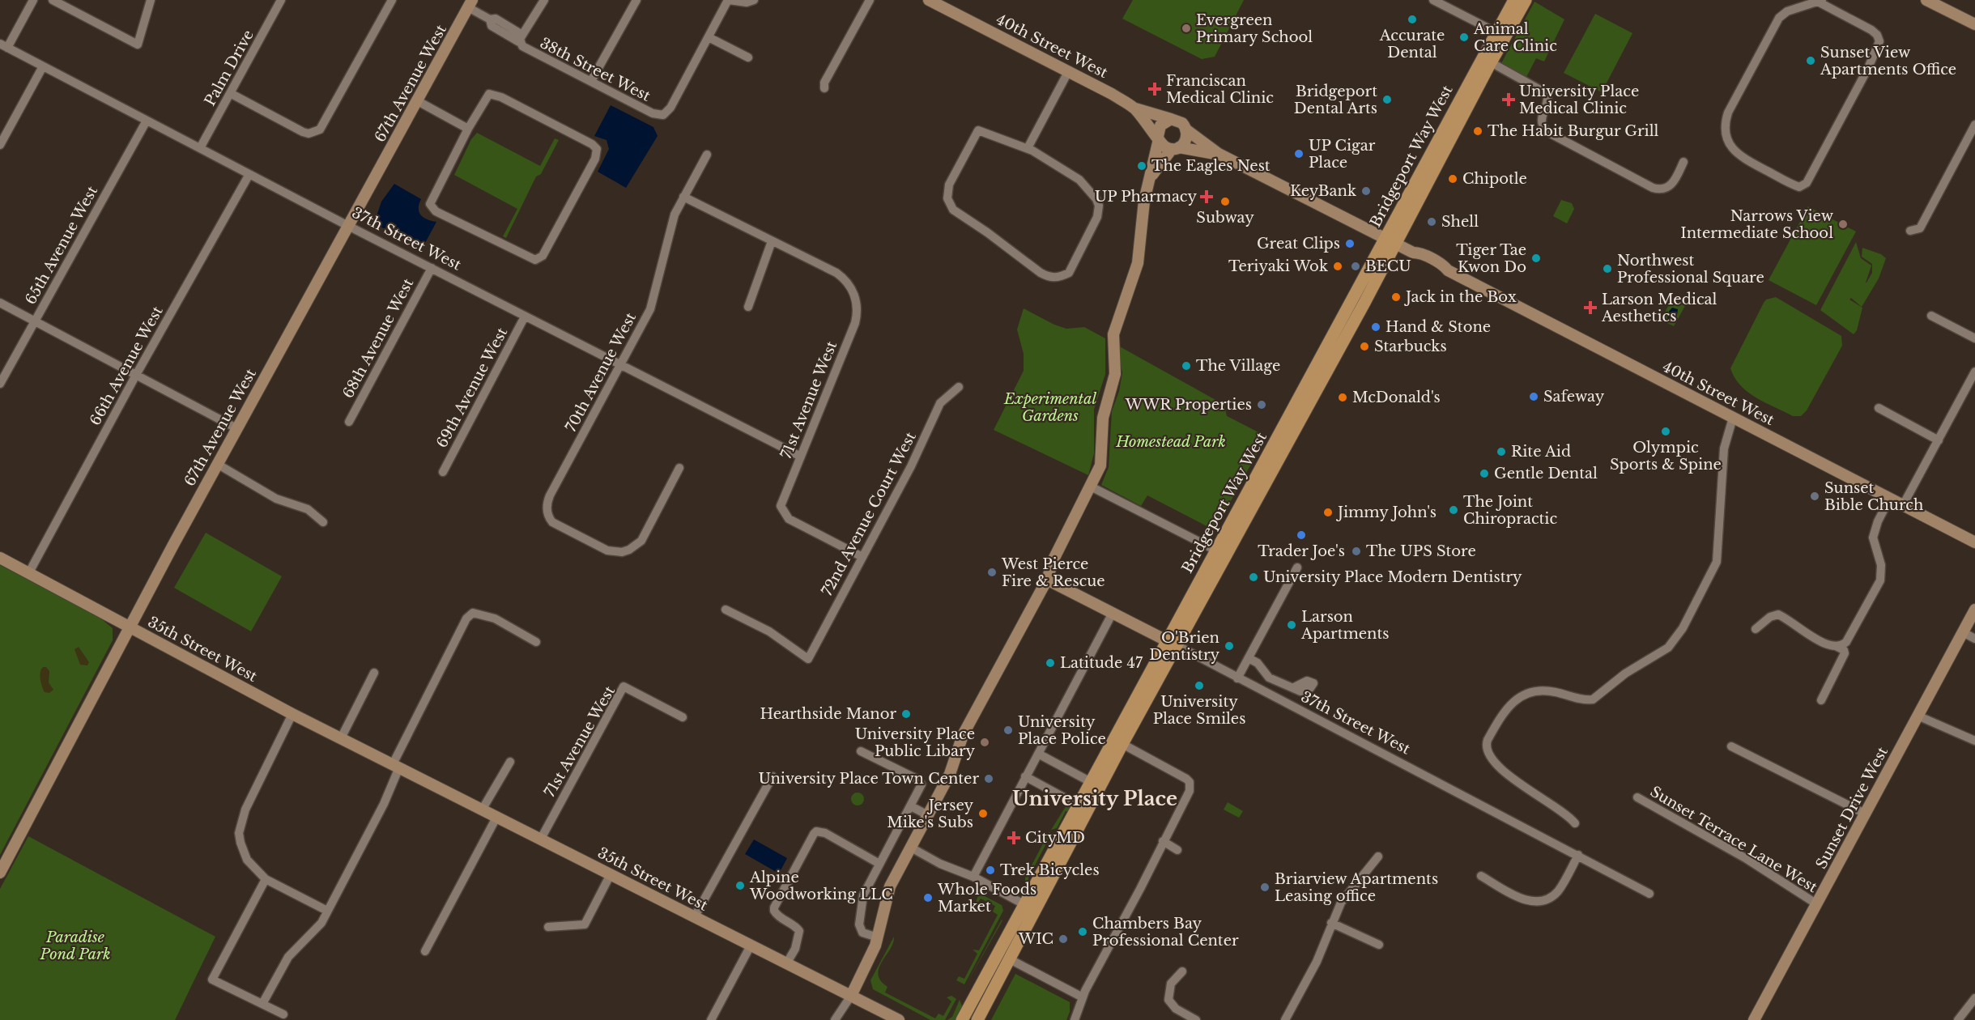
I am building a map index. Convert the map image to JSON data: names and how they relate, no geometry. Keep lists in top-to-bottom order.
{
  "streets": {
    "main road": ["Bridgeport Way West"],
    "street": [
      "40th Street West",
      "Palm Drive",
      "38th Street West",
      "67th Avenue West",
      "37th Street West",
      "65th Avenue West",
      "68th Avenue West",
      "66th Avenue West",
      "70th Avenue West",
      "69th Avenue West",
      "71st Avenue West",
      "72nd Avenue Court West",
      "35th Street West",
      "Sunset Drive West",
      "Sunset Terrace Lane West"
    ]
  },
  "crossings": [
    ["40th Street West", "Bridgeport Way West"],
    ["Palm Drive", "37th Street West"],
    ["38th Street West", "67th Avenue West"],
    ["67th Avenue West", "37th Street West"],
    ["67th Avenue West", "35th Street West"],
    ["Bridgeport Way West", "37th Street West"],
    ["37th Street West", "65th Avenue West"],
    ["37th Street West", "68th Avenue West"],
    ["37th Street West", "66th Avenue West"],
    ["37th Street West", "70th Avenue West"],
    ["37th Street West", "69th Avenue West"],
    ["37th Street West", "71st Avenue West"],
    ["66th Avenue West", "35th Street West"],
    ["71st Avenue West", "72nd Avenue Court West"],
    ["71st Avenue West", "35th Street West"],
    ["Sunset Drive West", "Sunset Terrace Lane West"]
  ],
  "districts": ["University Place"],
  "parks": ["Experimental Gardens", "Homestead Park", "Paradise Pond Park"],
  "places": {
    "other": [
      "Accurate Dental",
      "Evergreen Primary School",
      "Animal Care Clinic",
      "Sunset View Apartments Office",
      "Bridgeport Dental Arts",
      "The Habit Burgur Grill",
      "UP Cigar Place",
      "The Eagles Nest",
      "Chipotle",
      "KeyBank",
      "Subway",
      "Shell",
      "Narrows View Intermediate School",
      "Great Clips",
      "Tiger Tae Kwon Do",
      "Teriyaki Wok",
      "BECU",
      "Northwest Professional Square",
      "Jack in the Box",
      "Hand & Stone",
      "Starbucks",
      "The Village",
      "Safeway",
      "McDonald's",
      "WWR Properties",
      "Olympic Sports & Spine",
      "Rite Aid",
      "Gentle Dental",
      "Sunset Bible Church",
      "The Joint Chiropractic",
      "Jimmy John's",
      "Trader Joe's",
      "The UPS Store",
      "West Pierce Fire & Rescue",
      "University Place Modern Dentistry",
      "Larson Apartments",
      "O'Brien Dentistry",
      "Latitude 47",
      "University Place Smiles",
      "Hearthside Manor",
      "University Place Police",
      "University Place Public Libary",
      "University Place Town Center",
      "Jersey Mike's Subs",
      "Trek Bicycles",
      "Alpine Woodworking LLC",
      "Briarview Apartments Leasing office",
      "Whole Foods Market",
      "Chambers Bay Professional Center",
      "WIC"
    ],
    "health": [
      "Franciscan Medical Clinic",
      "University Place Medical Clinic",
      "UP Pharmacy",
      "Larson Medical Aesthetics",
      "CityMD"
    ]
  }
}
